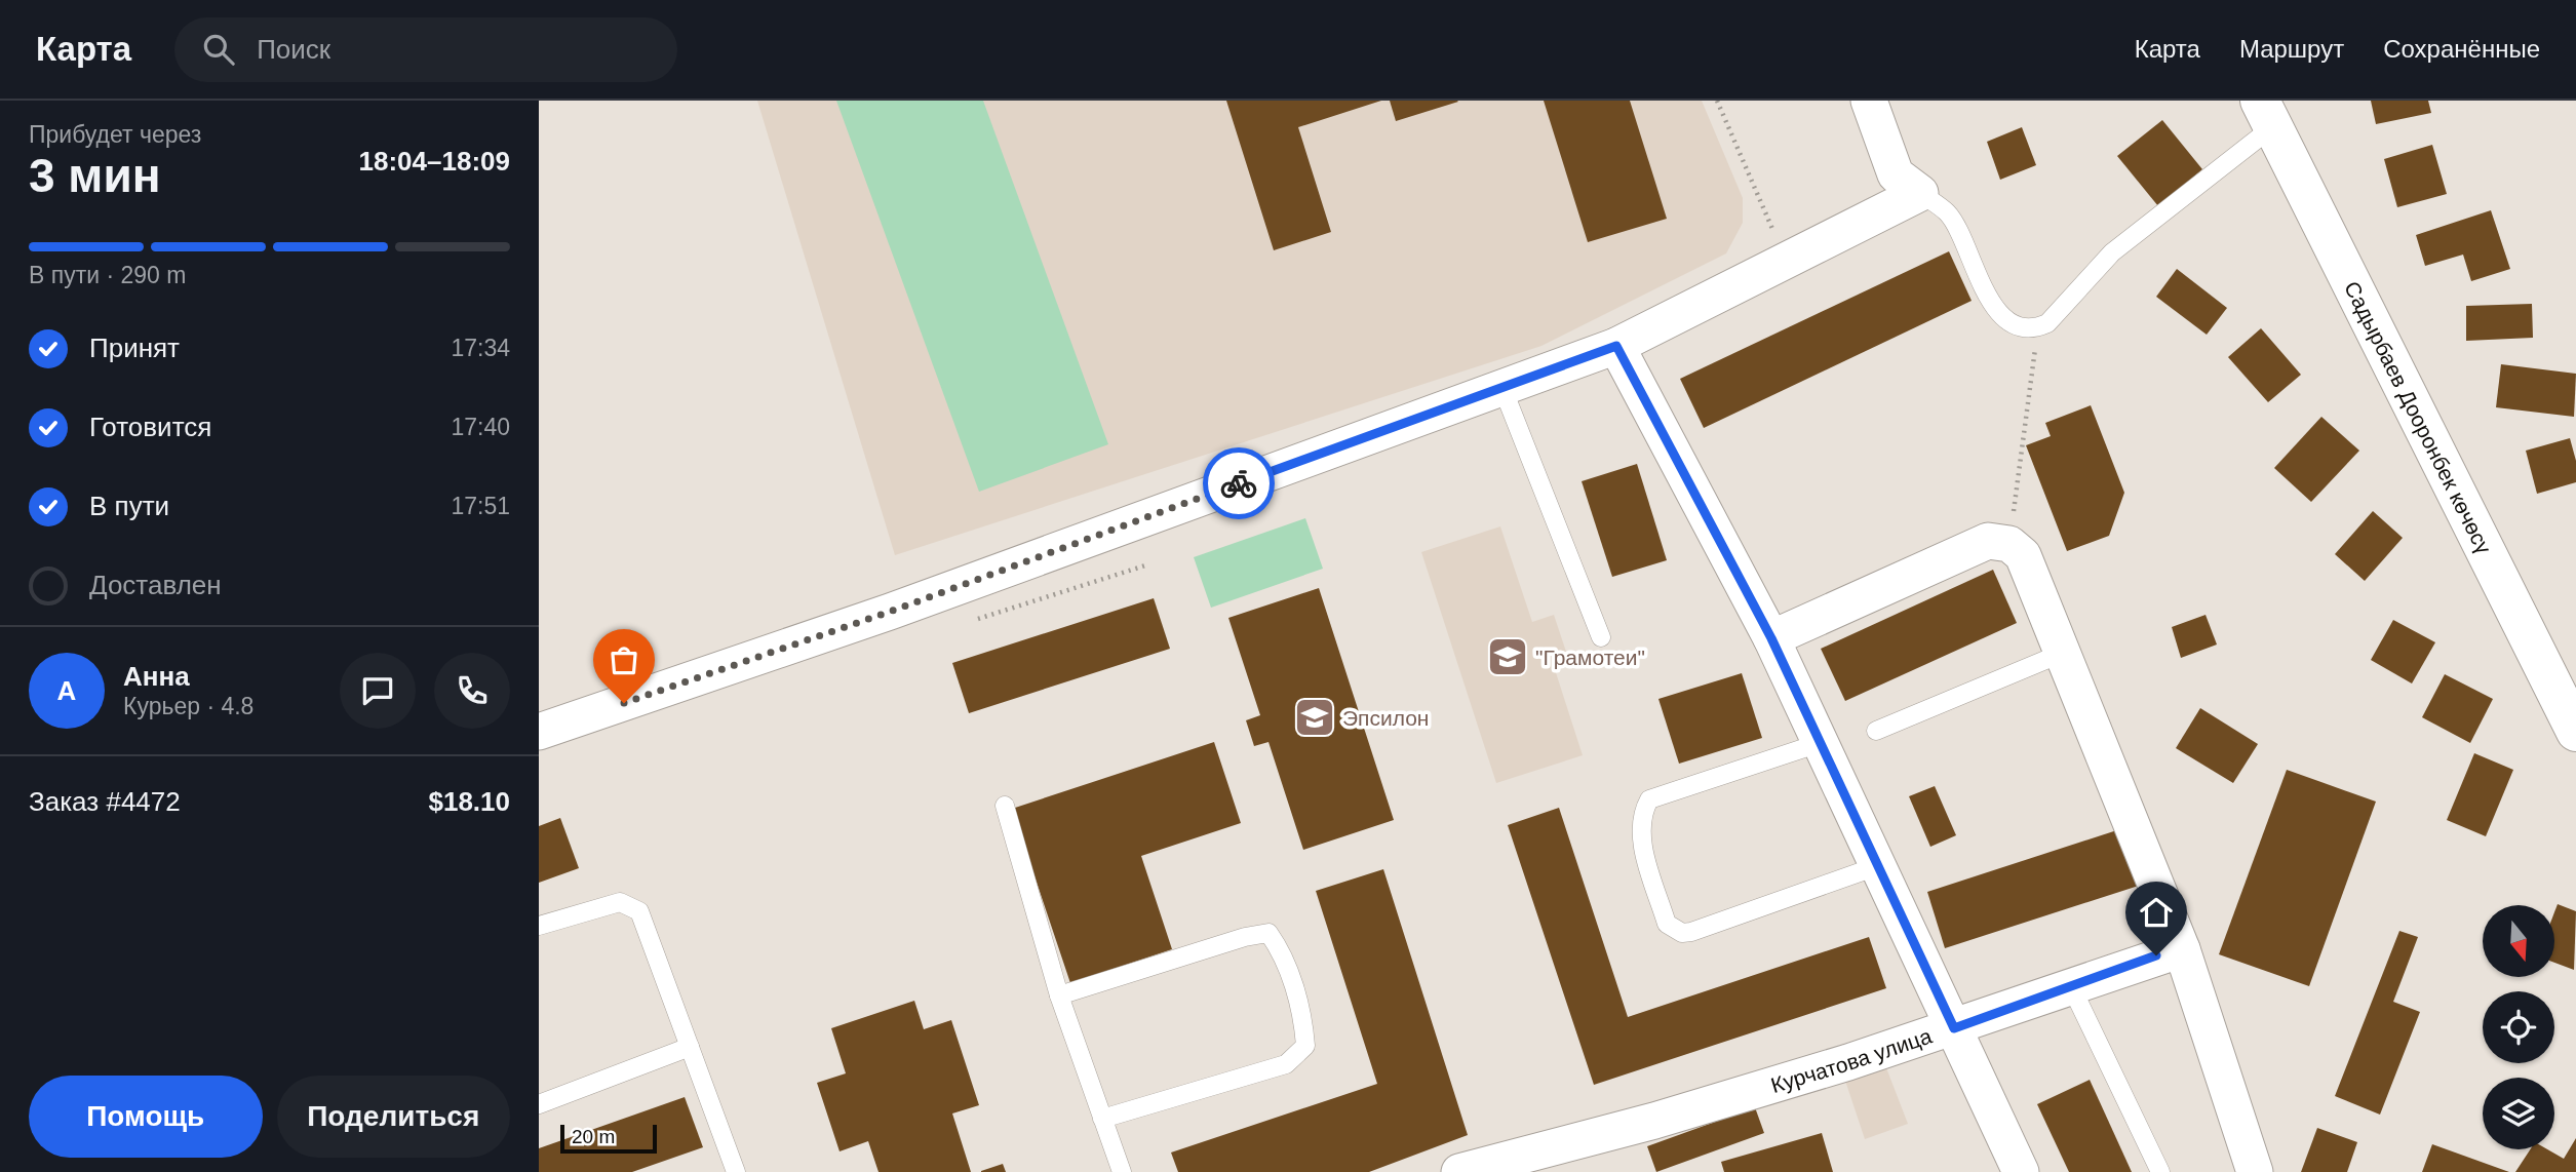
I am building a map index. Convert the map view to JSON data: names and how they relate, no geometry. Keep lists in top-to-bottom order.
{
  "streets": {
    "main road": ["Садырбаев Дооронбек көчөсү"],
    "street": ["Курчатова улица"]
  },
  "places": {
    "school or university": ["\"Грамотеи\"", "Эпсилон"]
  },
  "scale_bar": "20 m",
  "north": "bottom",
  "page": {
    "header": "Карта",
    "search": "Поиск",
    "nav": ["Карта", "Маршрут", "Сохранённые"],
    "heading": ["3 мин", "Прибудет через", "18:04–18:09"],
    "panel": [
      "Анна",
      "Курьер · 4.8",
      "Заказ #4472",
      "$18.10"
    ],
    "bar": "В пути · 290 m",
    "list": [
      ["Принят", "17:34"],
      ["Готовится", "17:40"],
      ["В пути", "17:51"],
      "Доставлен"
    ],
    "round": "А",
    "buttons": ["Помощь", "Поделиться"],
    "scale": "20 m"
  }
}
